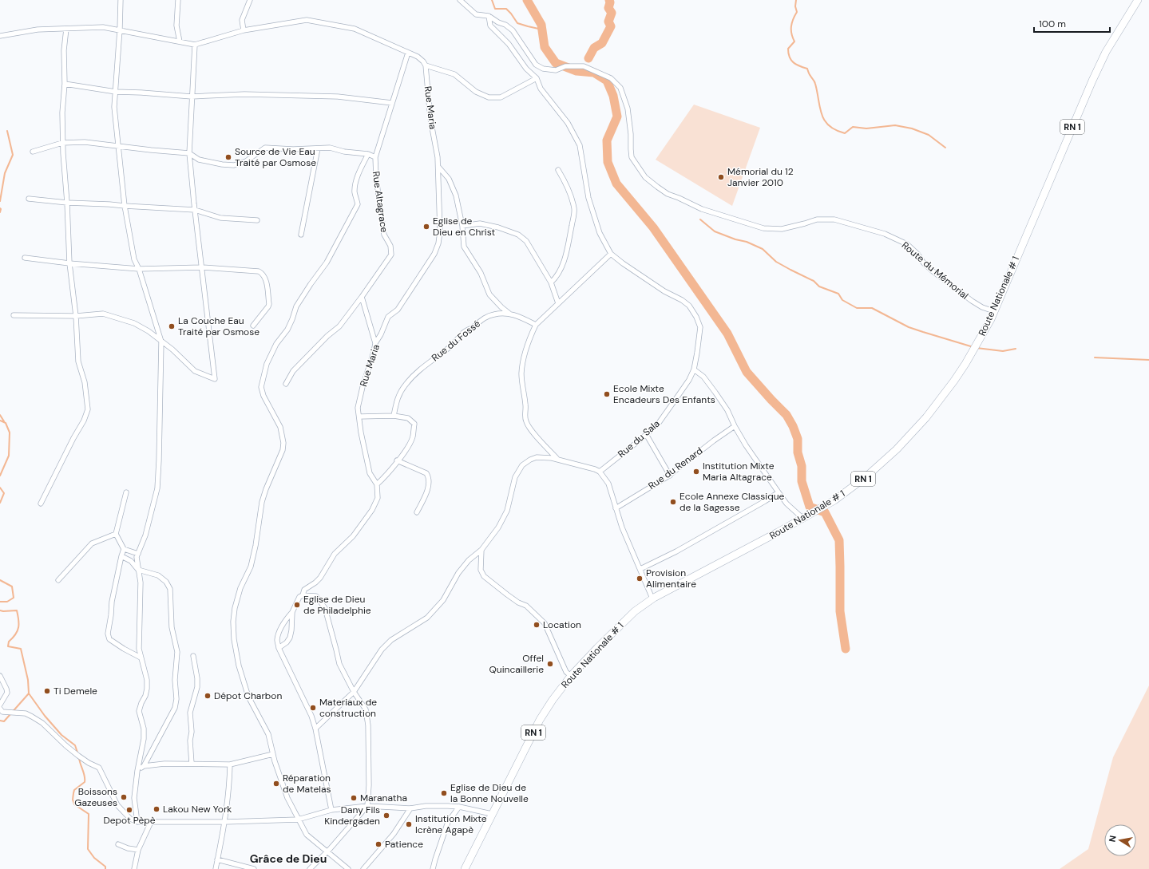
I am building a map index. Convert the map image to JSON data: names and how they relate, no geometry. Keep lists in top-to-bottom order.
{
  "streets": {
    "main road": ["RN 1", "Route Nationale # 1"],
    "street": [
      "Rue Maria",
      "Rue Altagrace",
      "Route du Mémorial",
      "Rue du Fossé",
      "Rue du Sala",
      "Rue du Renard"
    ]
  },
  "crossings": [
    ["Route du Mémorial", "Route Nationale # 1"]
  ],
  "districts": ["Grâce de Dieu"],
  "places": [
    "Source de Vie Eau Traité par Osmose",
    "Mémorial du 12 Janvier 2010",
    "Eglise de Dieu en Christ",
    "La Couche Eau Traité par Osmose",
    "Ecole Mixte Encadeurs Des Enfants",
    "Institution Mixte Maria Altagrace",
    "Ecole Annexe Classique de la Sagesse",
    "Provision Alimentaire",
    "Eglise de Dieu de Philadelphie",
    "Location",
    "Offel Quincaillerie",
    "Ti Demele",
    "Dépot Charbon",
    "Materiaux de construction",
    "Réparation de Matelas",
    "Eglise de Dieu de la Bonne Nouvelle",
    "Boissons Gazeuses",
    "Maranatha",
    "Lakou New York",
    "Depot Pèpè",
    "Dany Fils Kindergaden",
    "Institution Mixte Icrène Agapè",
    "Patience"
  ],
  "scale_bar": "100 m",
  "north": "left"
}
